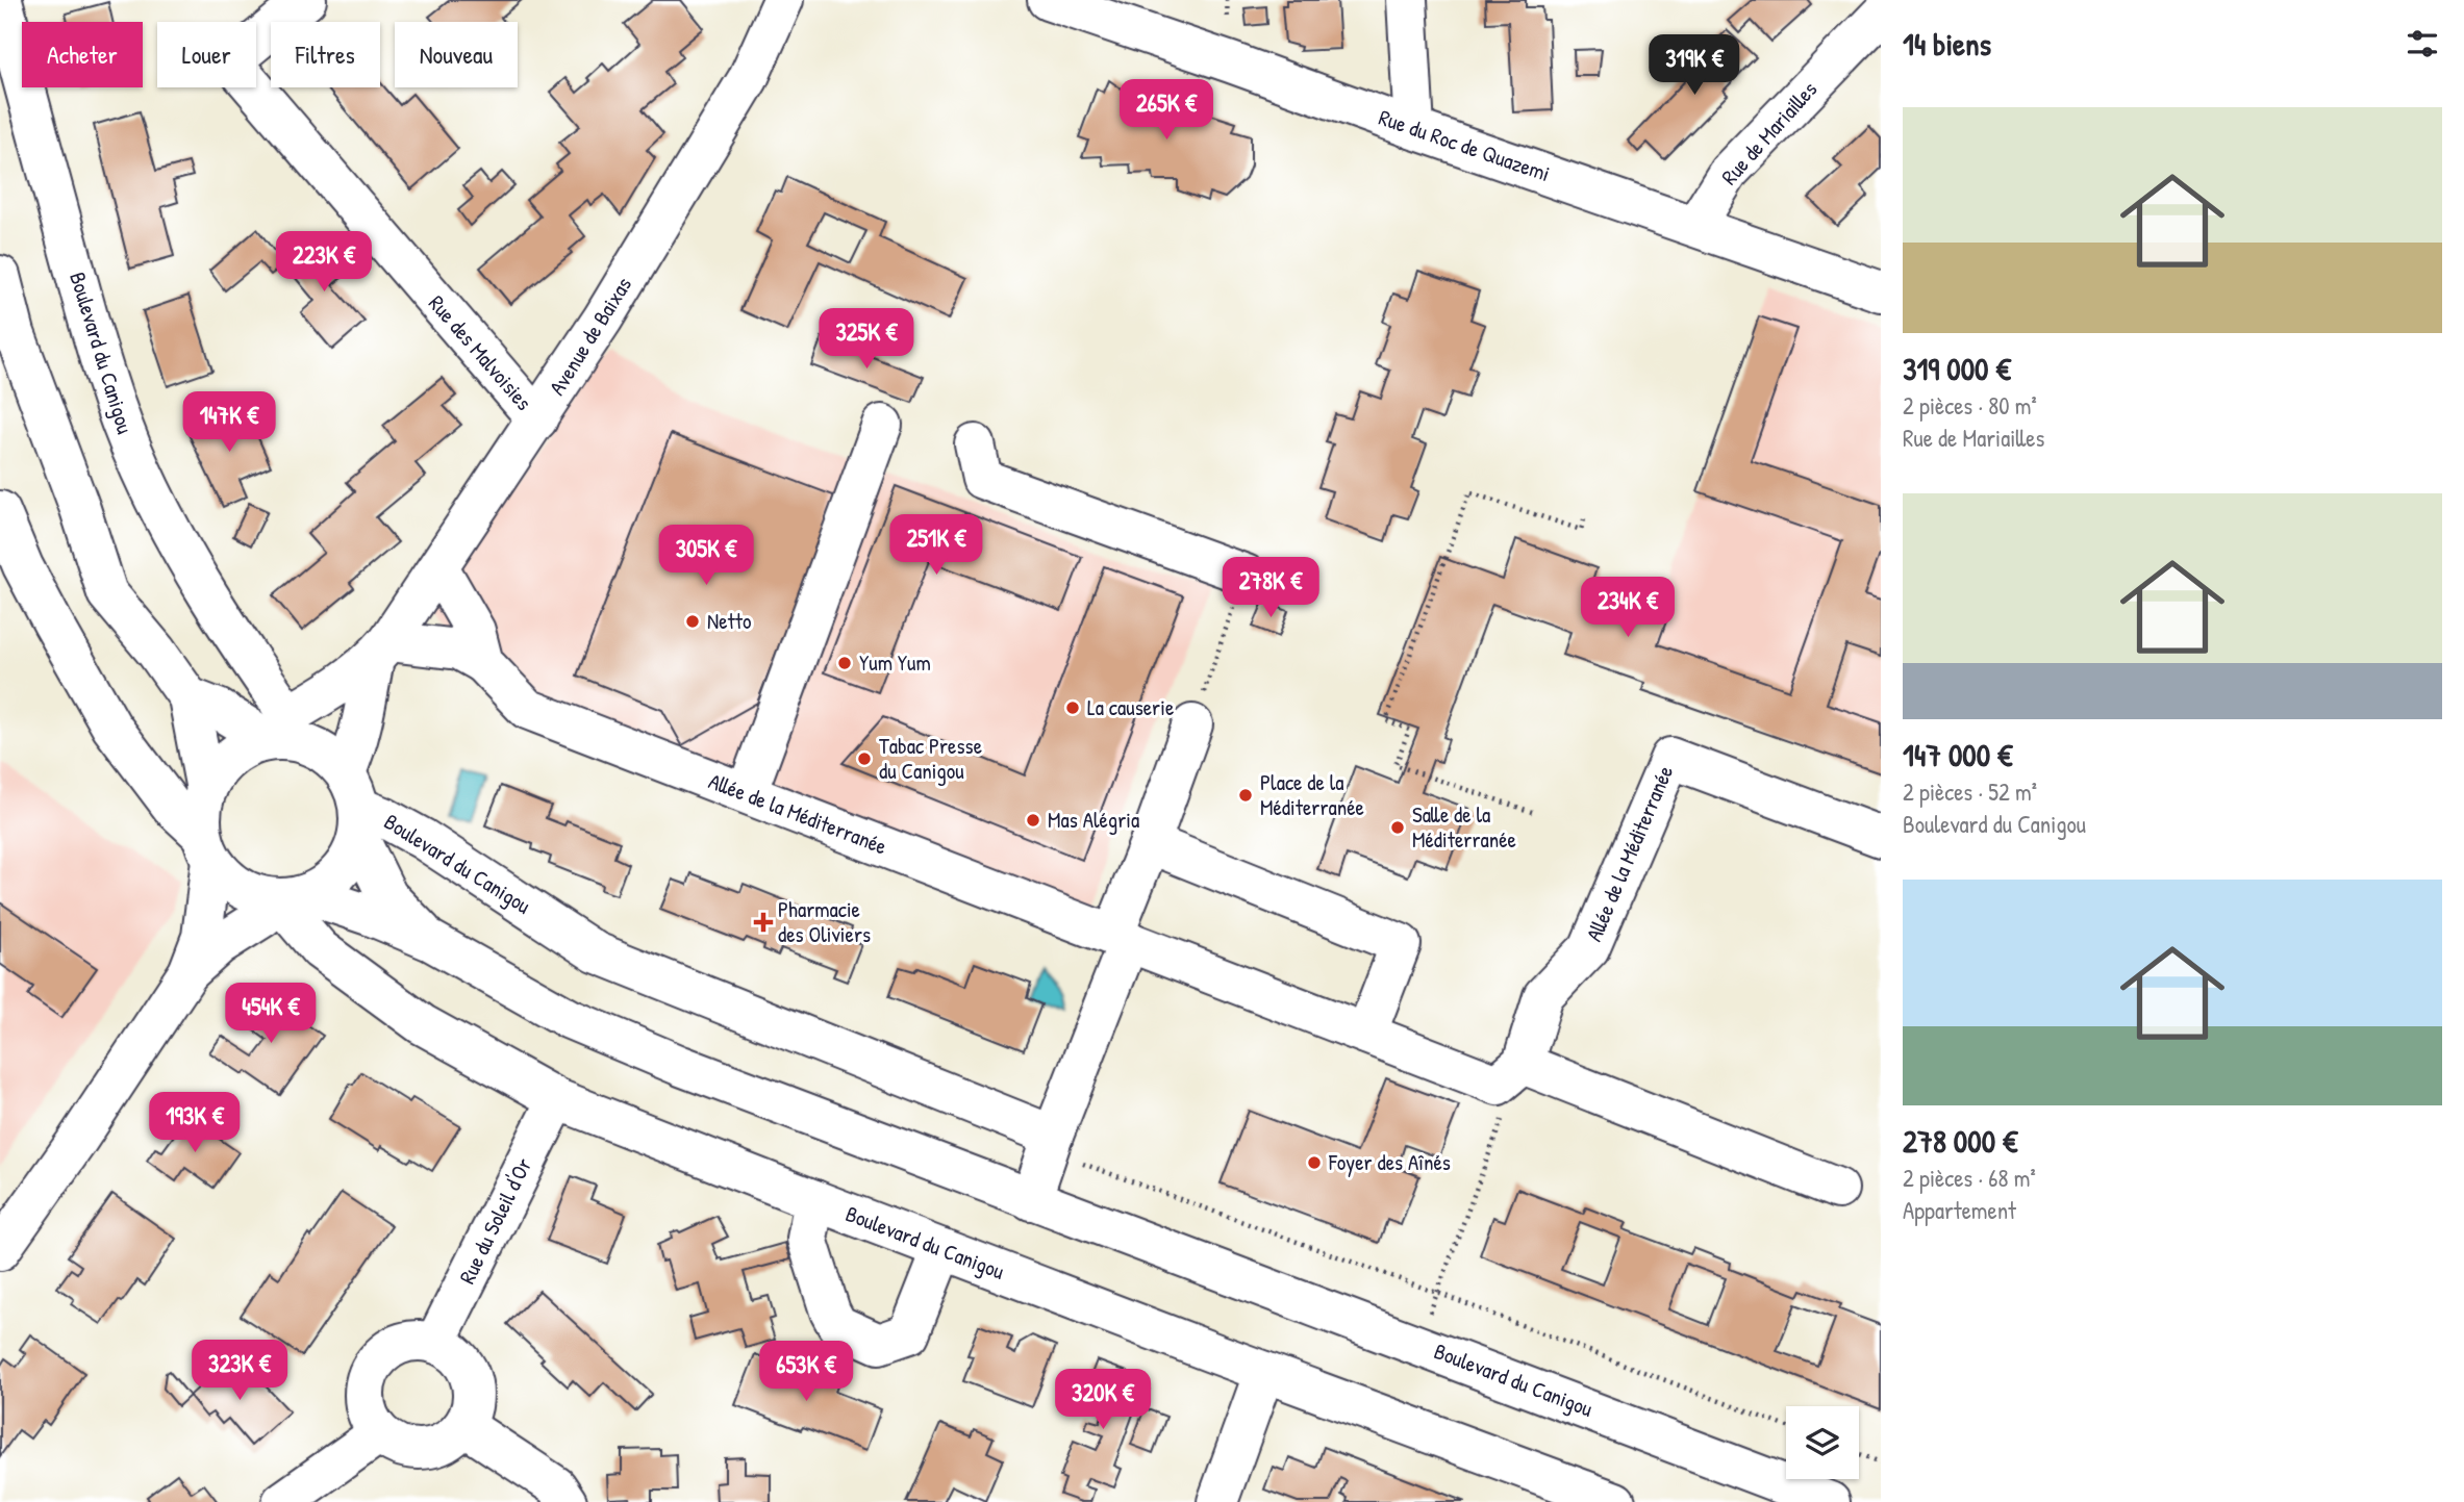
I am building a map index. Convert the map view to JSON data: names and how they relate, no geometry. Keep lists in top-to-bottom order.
{
  "streets": {
    "street": [
      "Rue de Mariailles",
      "Rue du Roc de Quazemi",
      "Avenue de Baixas",
      "Boulevard du Canigou",
      "Rue des Malvoisies",
      "Allée de la Méditerranée",
      "Rue du Soleil d'Or"
    ]
  },
  "crossings": [
    ["Rue de Mariailles", "Rue du Roc de Quazemi"],
    ["Avenue de Baixas", "Boulevard du Canigou"],
    ["Avenue de Baixas", "Rue des Malvoisies"],
    ["Avenue de Baixas", "Allée de la Méditerranée"],
    ["Boulevard du Canigou", "Rue du Soleil d'Or"]
  ],
  "places": {
    "other": [
      "Netto",
      "Yum Yum",
      "La causerie",
      "Tabac Presse du Canigou",
      "Place de la Méditerranée",
      "Mas Alégria",
      "Salle de la Méditerranée",
      "Foyer des Aînés"
    ],
    "health": ["Pharmacie des Oliviers"]
  },
  "page": {
    "heading": "14 biens",
    "chip": [
      "Acheter",
      "Louer",
      "Filtres",
      "Nouveau"
    ],
    "price": [
      "319K €",
      "265K €",
      "223K €",
      "325K €",
      "147K €",
      "251K €",
      "305K €",
      "278K €",
      "234K €",
      "454K €",
      "193K €",
      "323K €",
      "653K €",
      "320K €"
    ],
    "list": [
      {
        "name": "319 000 €",
        "note": "2 pièces · 80 m² · Rue de Mariailles"
      },
      {
        "name": "147 000 €",
        "note": "2 pièces · 52 m² · Boulevard du Canigou"
      },
      {
        "name": "278 000 €",
        "note": "2 pièces · 68 m² · Appartement"
      }
    ]
  }
}
